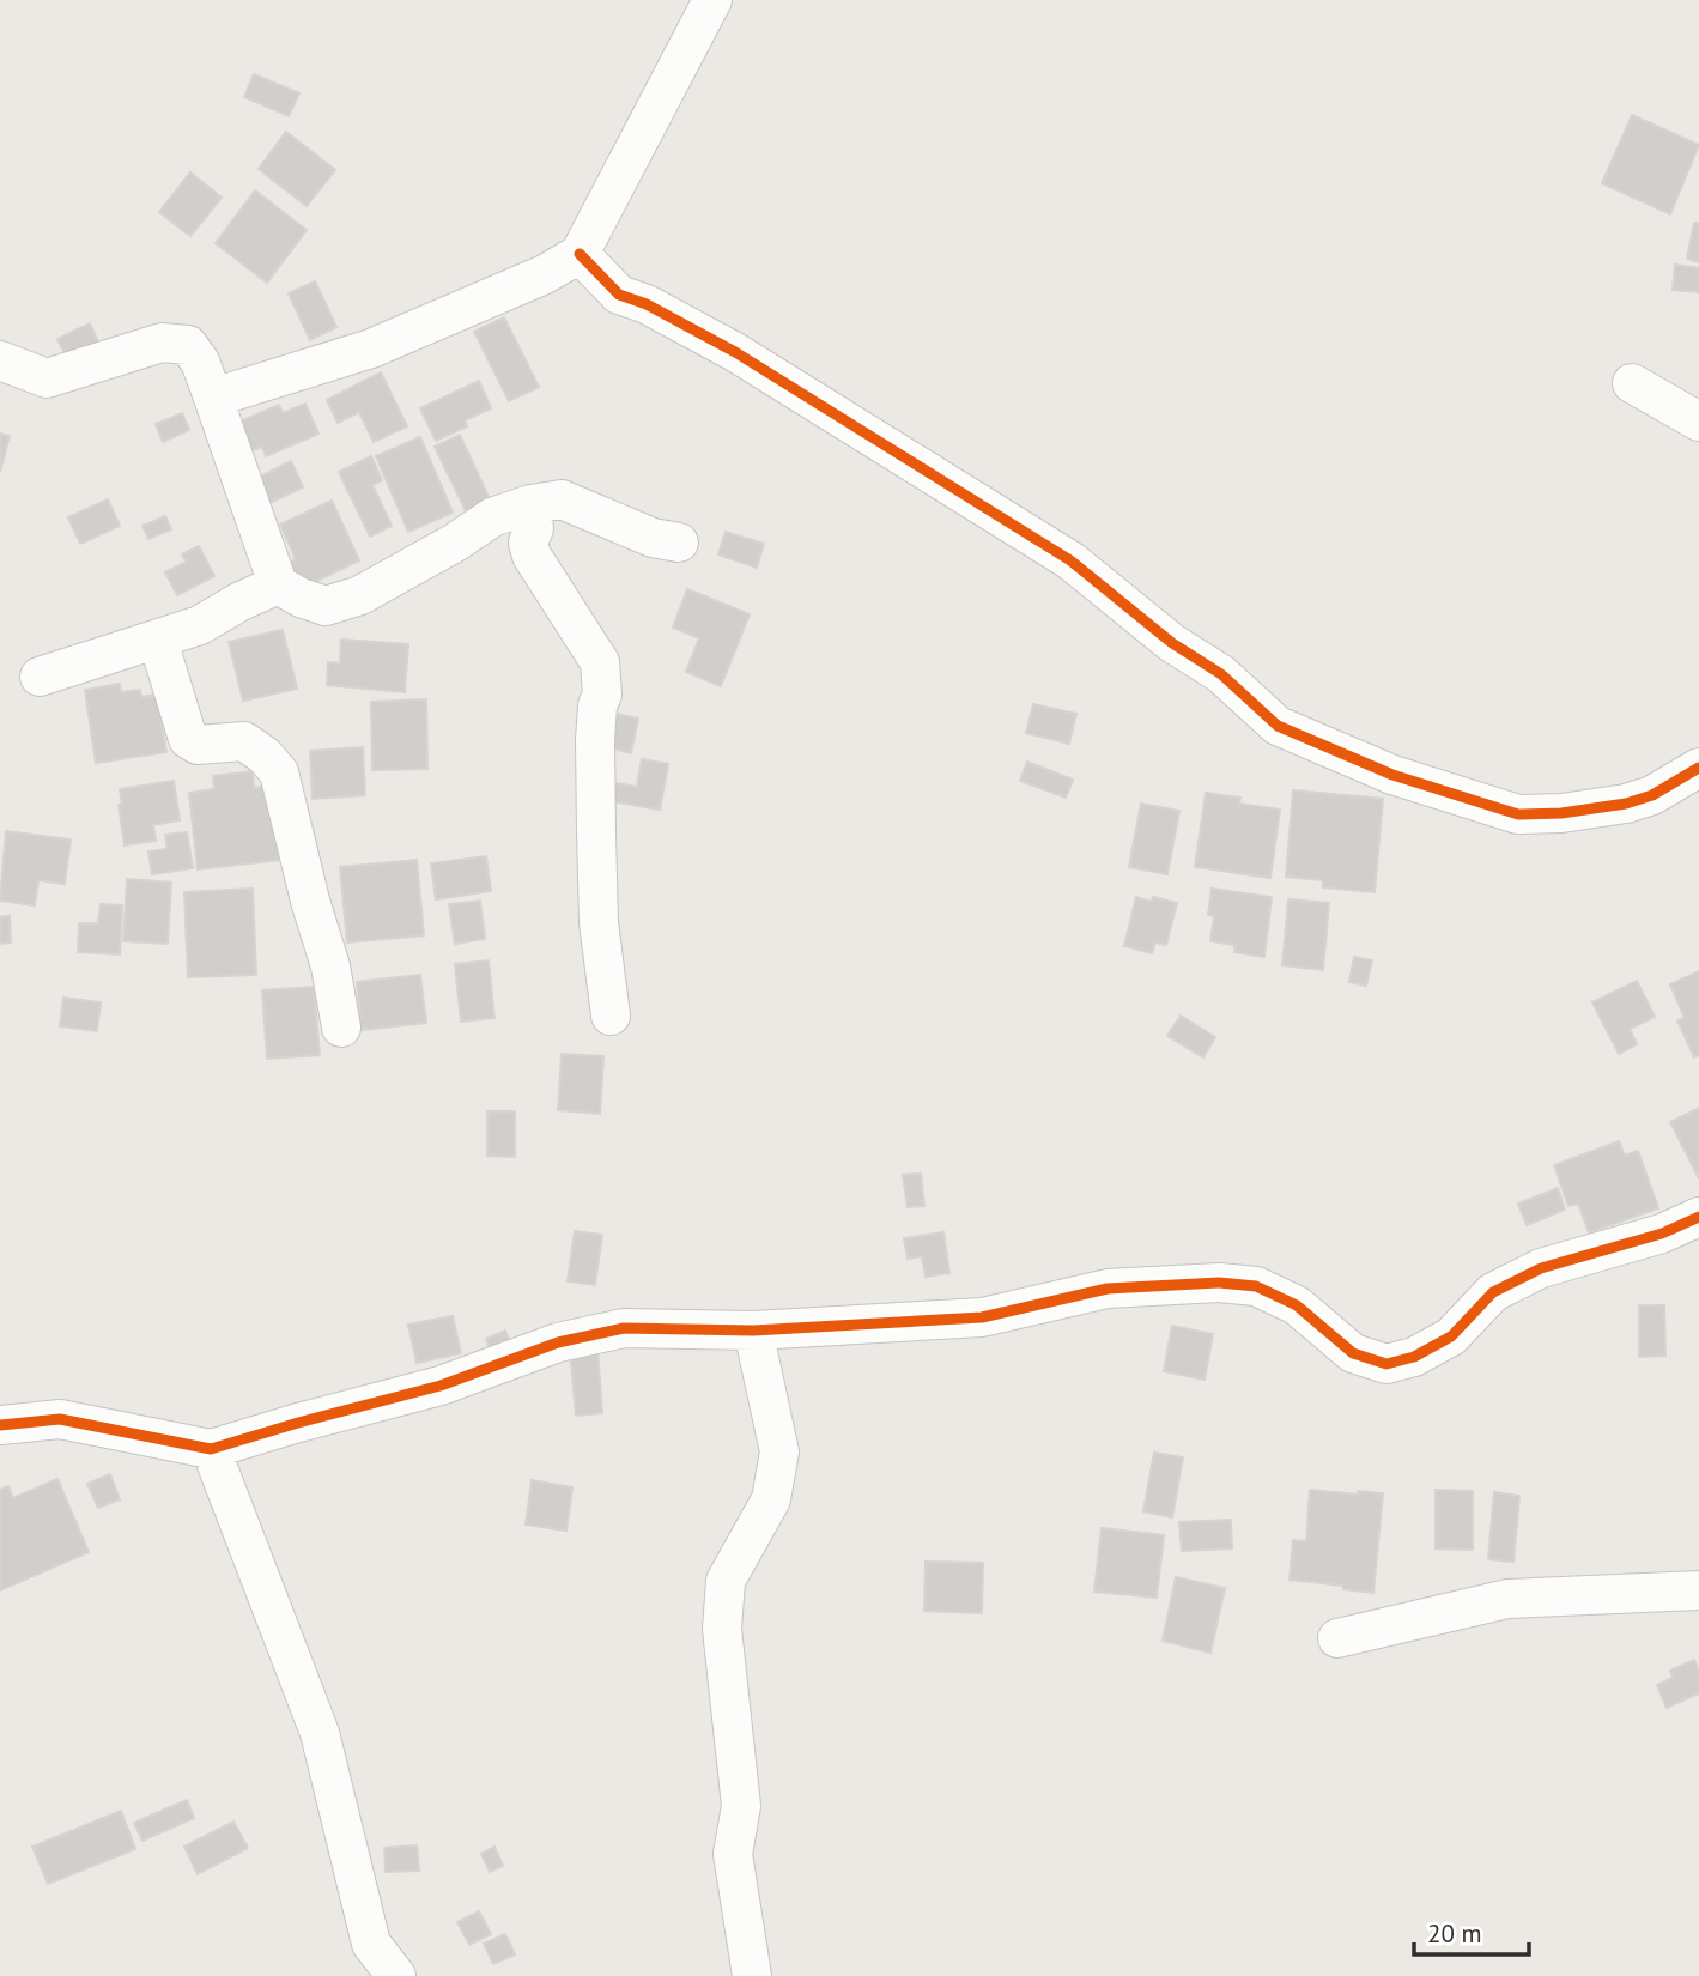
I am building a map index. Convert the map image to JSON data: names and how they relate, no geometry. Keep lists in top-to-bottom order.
{
  "scale_bar": "20 m"
}
